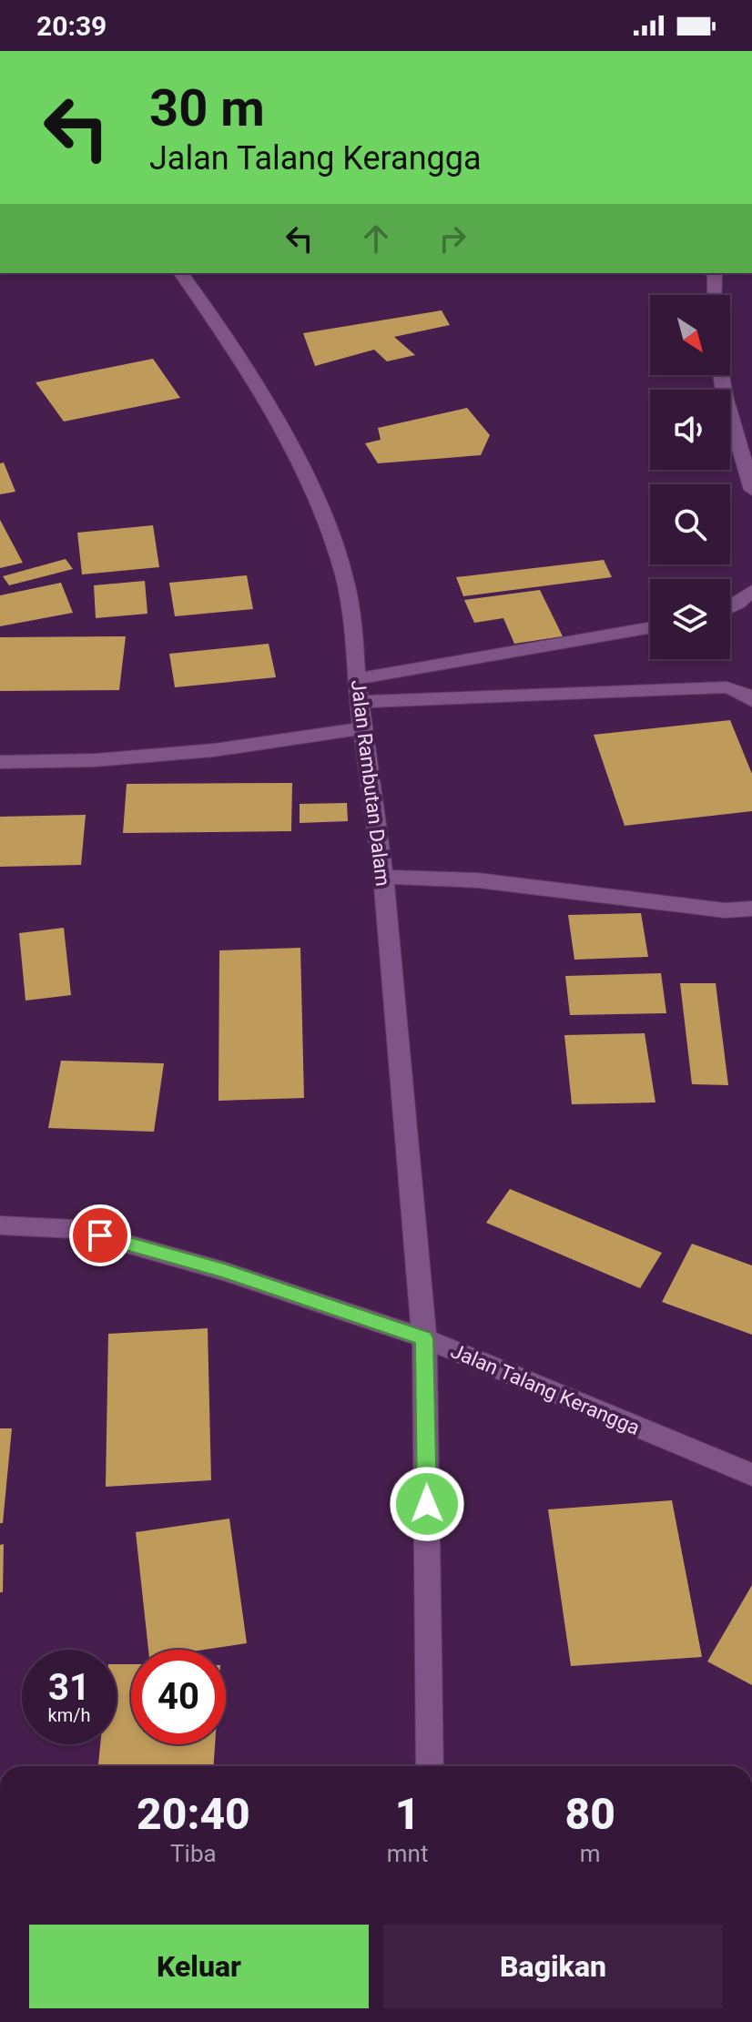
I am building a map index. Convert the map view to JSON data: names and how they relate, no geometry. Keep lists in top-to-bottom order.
{
  "streets": {
    "street": ["Jalan Rambutan Dalam", "Jalan Talang Kerangga"]
  },
  "crossings": [
    ["Jalan Rambutan Dalam", "Jalan Talang Kerangga"]
  ],
  "north": "bottom right",
  "page": {
    "status": "20:39",
    "turn": ["30 m", "Jalan Talang Kerangga"],
    "speed": "31 km/h",
    "limit": "40",
    "eta": [
      "20:40",
      "Tiba",
      "1",
      "mnt",
      "80",
      "m"
    ],
    "buttons": ["Keluar", "Bagikan"]
  }
}
